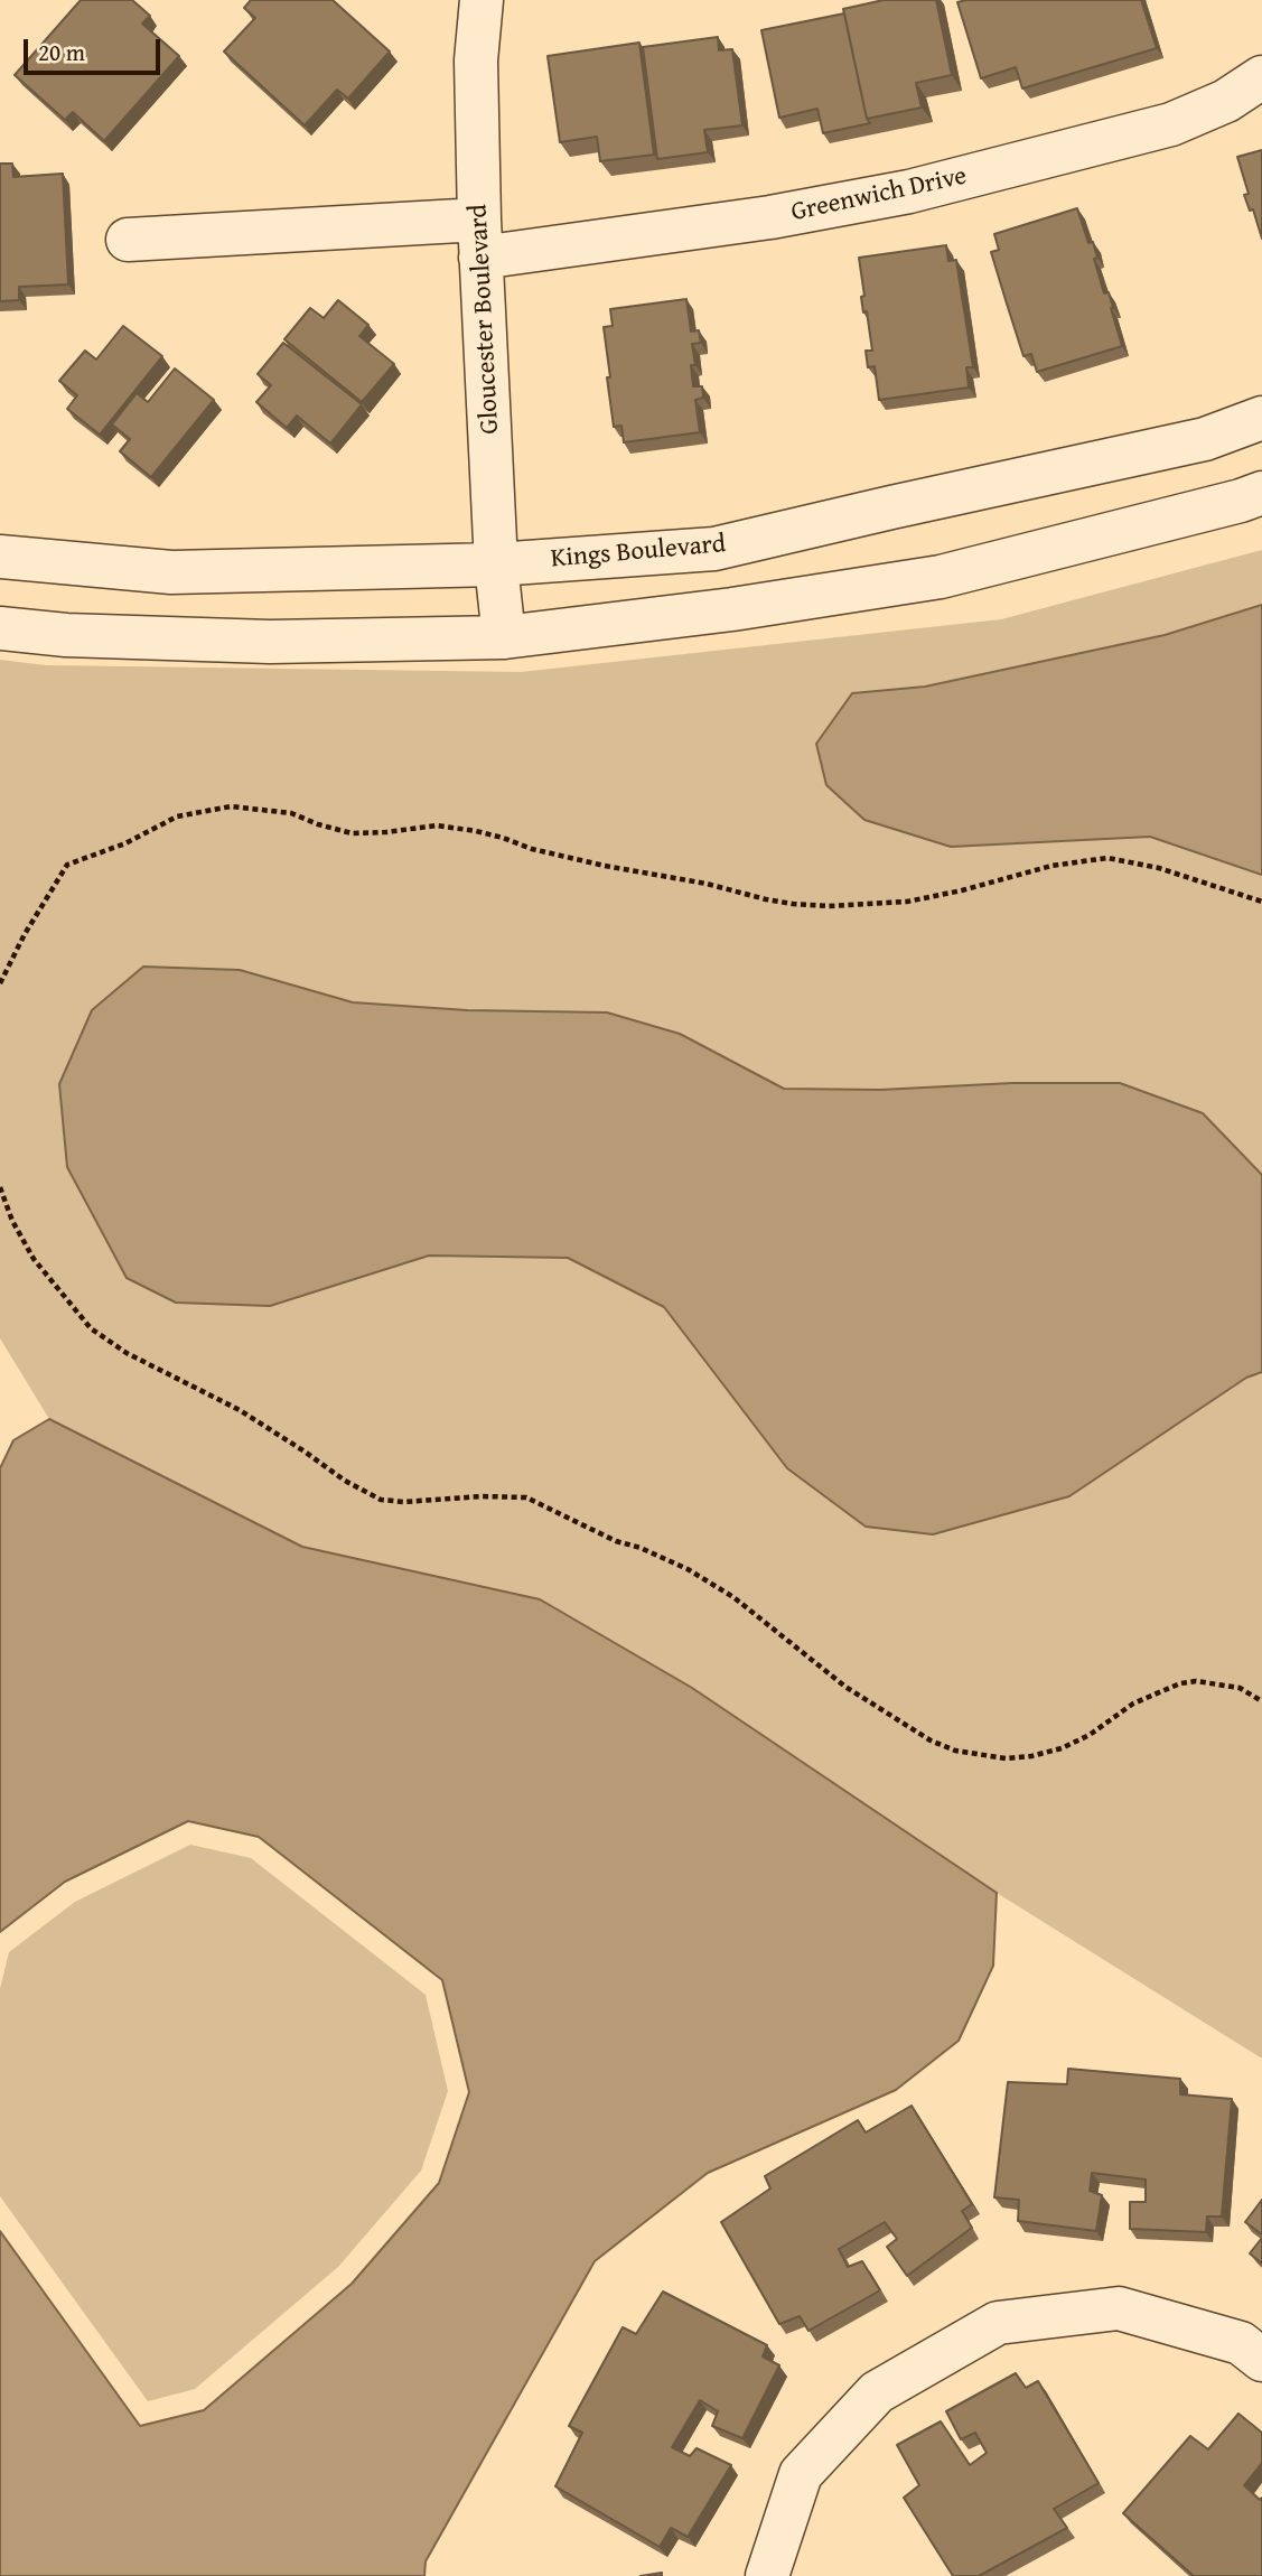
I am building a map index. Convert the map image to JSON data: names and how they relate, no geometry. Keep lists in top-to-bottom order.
{
  "streets": {
    "street": ["Greenwich Drive", "Gloucester Boulevard", "Kings Boulevard"]
  },
  "crossings": [
    ["Greenwich Drive", "Gloucester Boulevard"],
    ["Gloucester Boulevard", "Kings Boulevard"]
  ],
  "scale_bar": "20 m"
}
